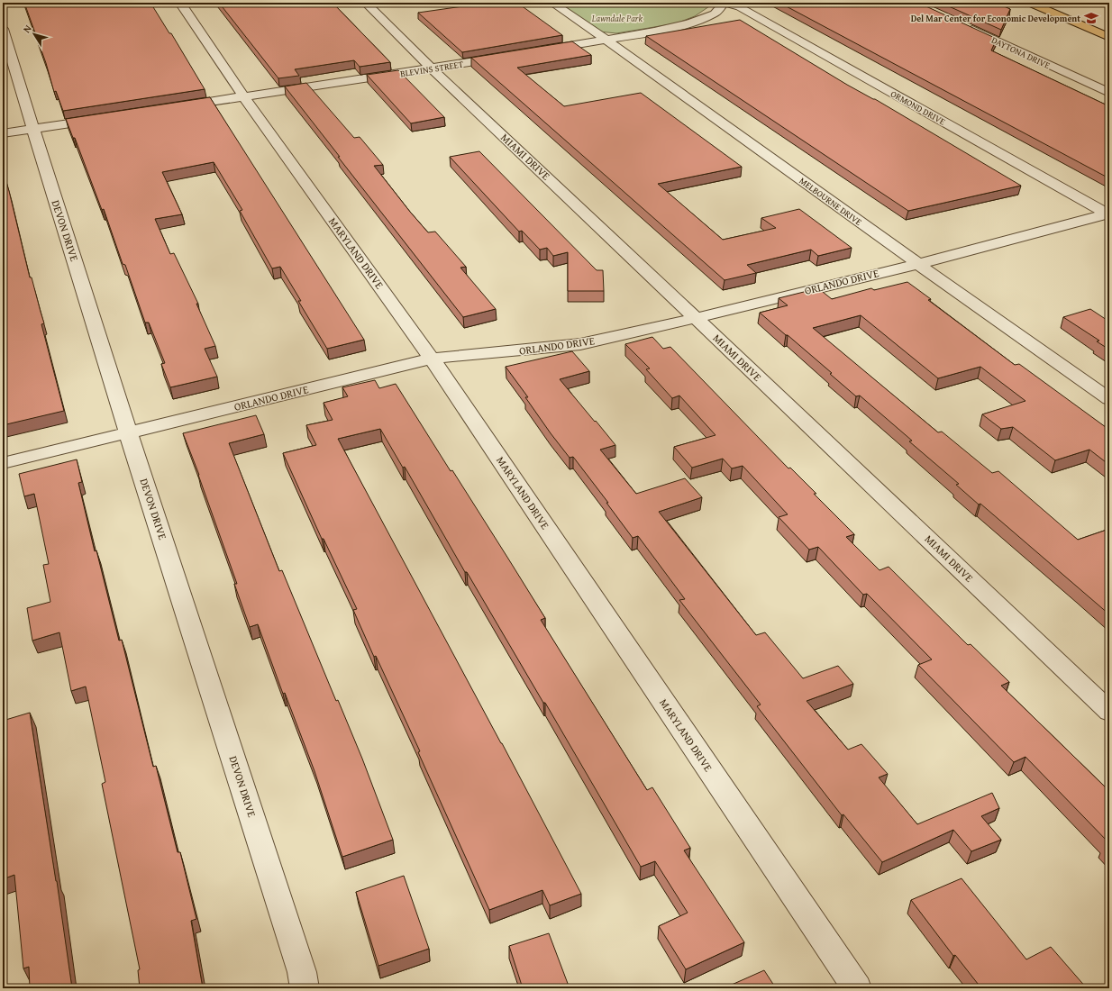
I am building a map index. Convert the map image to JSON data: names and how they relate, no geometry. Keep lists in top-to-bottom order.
{
  "streets": {
    "street": [
      "DAYTONA DRIVE",
      "BLEVINS STREET",
      "ORMOND DRIVE",
      "MIAMI DRIVE",
      "MELBOURNE DRIVE",
      "DEVON DRIVE",
      "MARYLAND DRIVE",
      "ORLANDO DRIVE"
    ]
  },
  "crossings": [
    ["BLEVINS STREET", "MIAMI DRIVE"],
    ["BLEVINS STREET", "MARYLAND DRIVE"],
    ["ORMOND DRIVE", "ORLANDO DRIVE"],
    ["MIAMI DRIVE", "ORLANDO DRIVE"],
    ["MELBOURNE DRIVE", "ORLANDO DRIVE"],
    ["DEVON DRIVE", "ORLANDO DRIVE"],
    ["MARYLAND DRIVE", "ORLANDO DRIVE"]
  ],
  "parks": ["Lawndale Park"],
  "places": {
    "school or university": ["Del Mar Center for Economic Development"]
  },
  "north": "top left"
}
